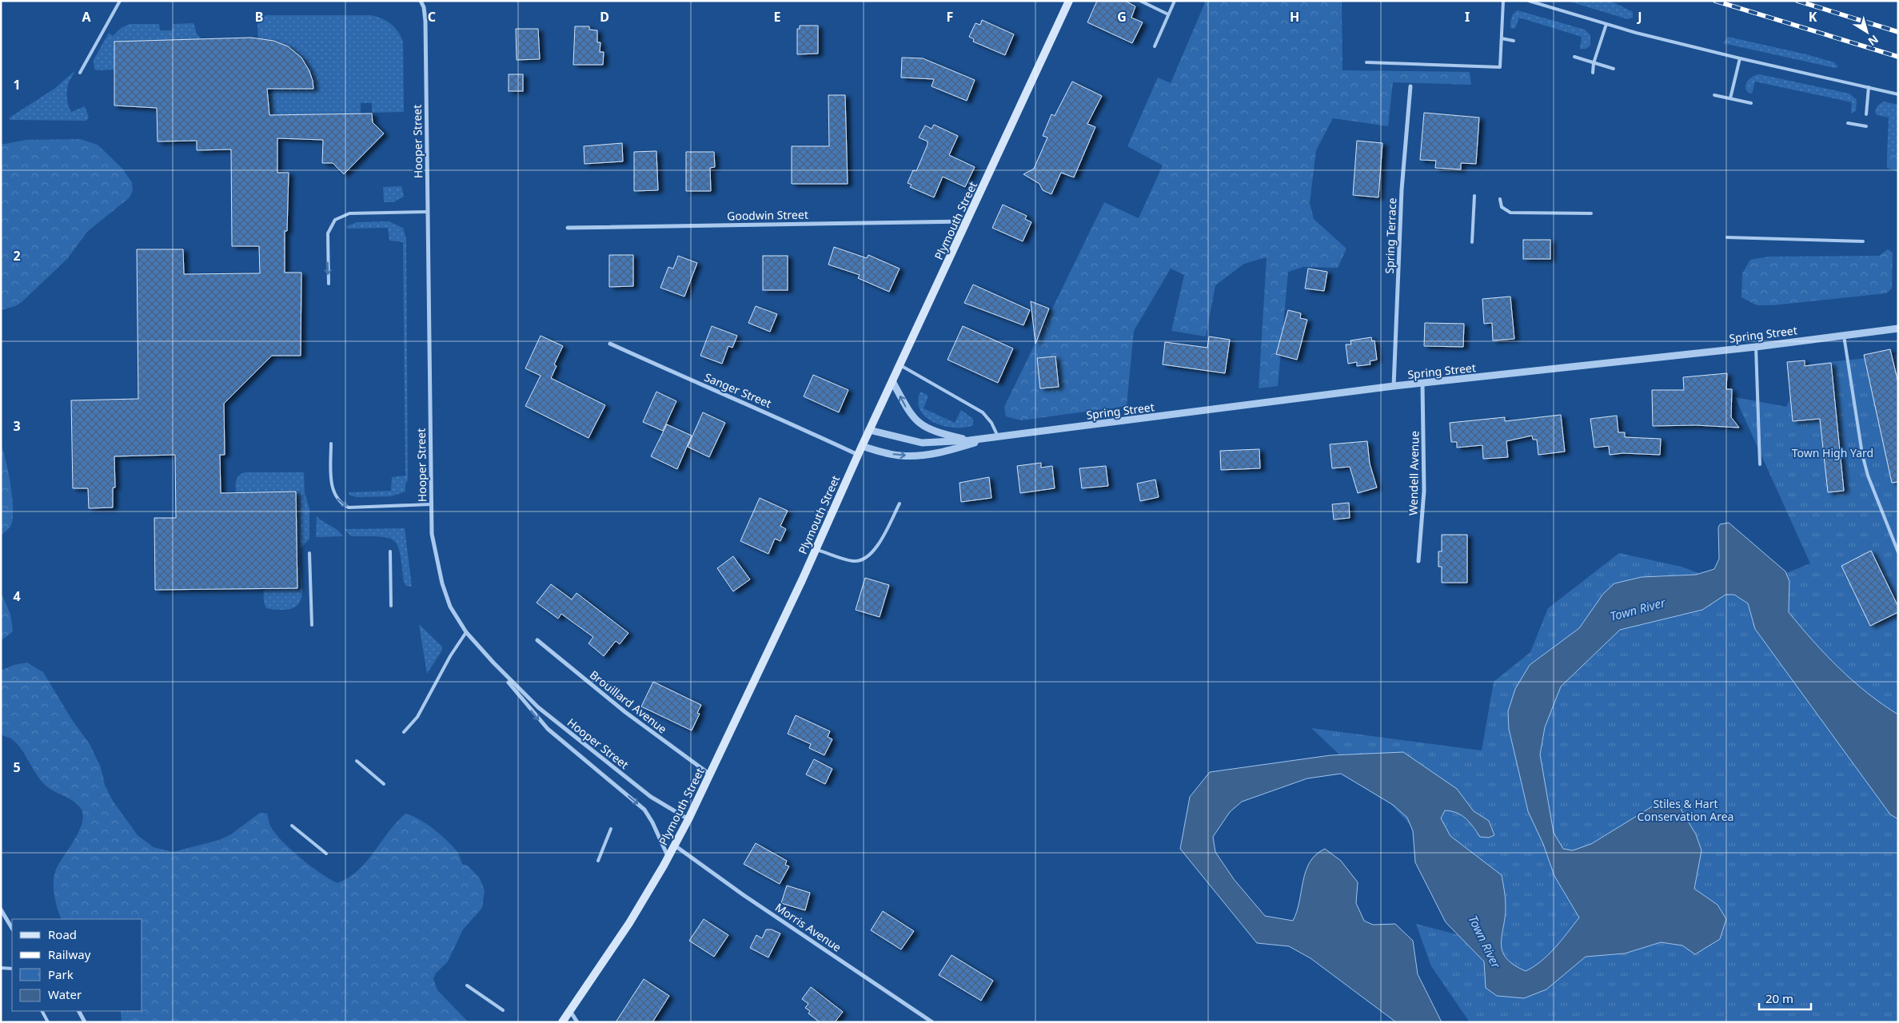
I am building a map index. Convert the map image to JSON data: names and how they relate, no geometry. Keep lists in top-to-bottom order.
{
  "streets": {
    "main road": ["Plymouth Street"],
    "street": [
      "Hooper Street",
      "Goodwin Street",
      "Spring Terrace",
      "Spring Street",
      "Sanger Street",
      "Wendell Avenue",
      "Brouillard Avenue",
      "Morris Avenue"
    ]
  },
  "crossings": [
    ["Hooper Street", "Plymouth Street"],
    ["Goodwin Street", "Plymouth Street"],
    ["Plymouth Street", "Spring Street"],
    ["Plymouth Street", "Sanger Street"],
    ["Plymouth Street", "Brouillard Avenue"],
    ["Plymouth Street", "Morris Avenue"],
    ["Spring Terrace", "Spring Street"],
    ["Spring Street", "Wendell Avenue"]
  ],
  "water": ["Town River"],
  "parks": ["Town High Yard", "Stiles & Hart Conservation Area"],
  "legend": [
    "Road",
    "Railway",
    "Park",
    "Water"
  ],
  "scale_bar": "20 m",
  "north": "bottom right",
  "grid": {
    "columns": [
      "A",
      "B",
      "C",
      "D",
      "E",
      "F",
      "G",
      "H",
      "I",
      "J",
      "K"
    ],
    "rows": [
      "1",
      "2",
      "3",
      "4",
      "5"
    ]
  }
}
